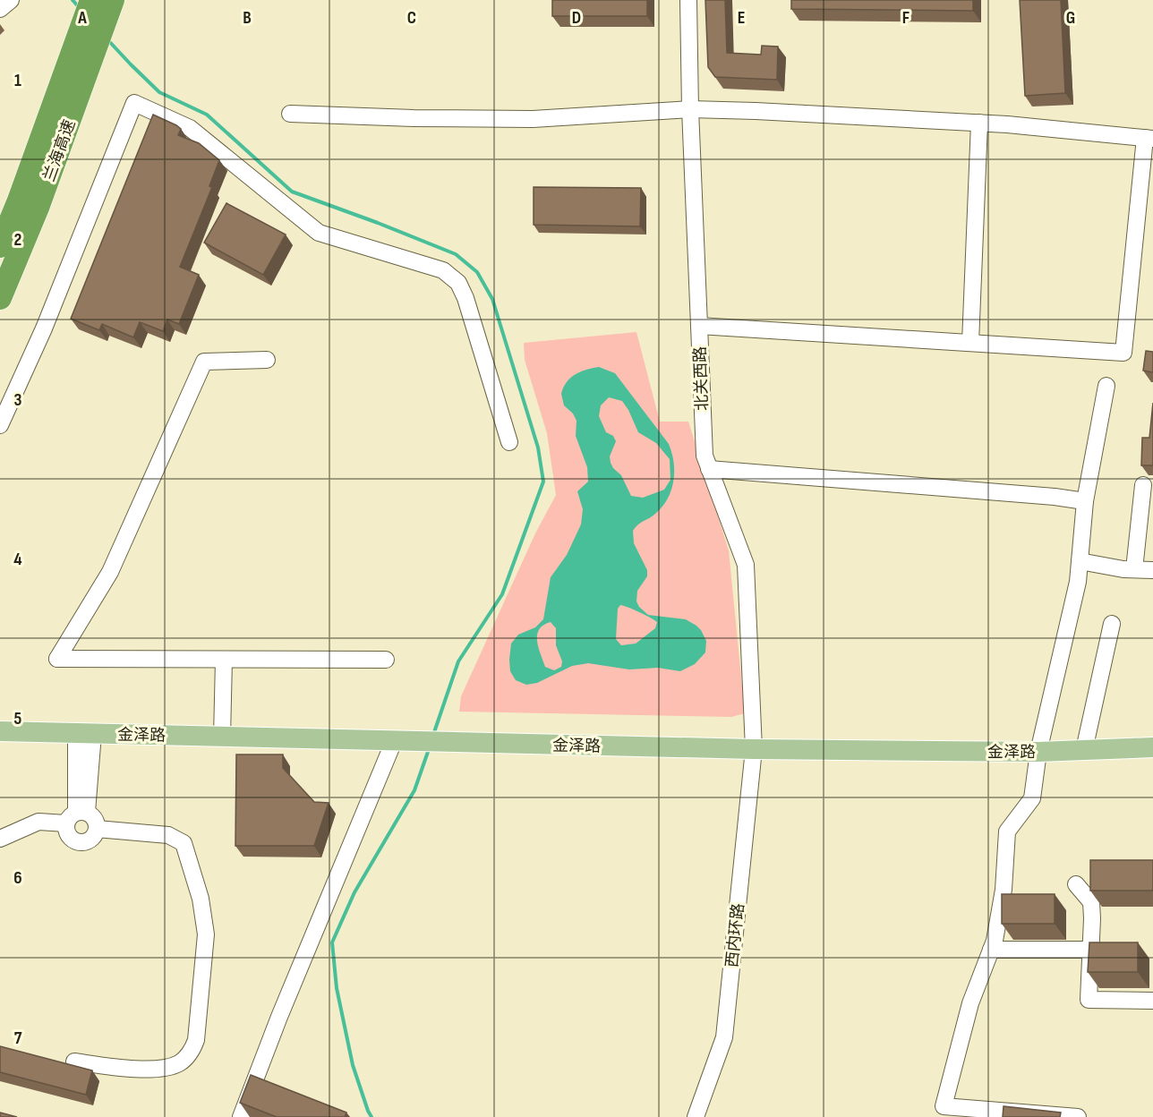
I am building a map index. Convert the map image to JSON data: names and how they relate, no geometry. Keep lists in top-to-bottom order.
{
  "streets": {
    "highway": ["兰海高速"],
    "main road": ["金泽路"],
    "street": ["北关西路", "西内环路"]
  },
  "crossings": [
    ["北关西路", "金泽路"],
    ["北关西路", "西内环路"],
    ["金泽路", "西内环路"]
  ],
  "grid": {
    "columns": [
      "A",
      "B",
      "C",
      "D",
      "E",
      "F",
      "G"
    ],
    "rows": [
      "1",
      "2",
      "3",
      "4",
      "5",
      "6",
      "7"
    ]
  }
}
